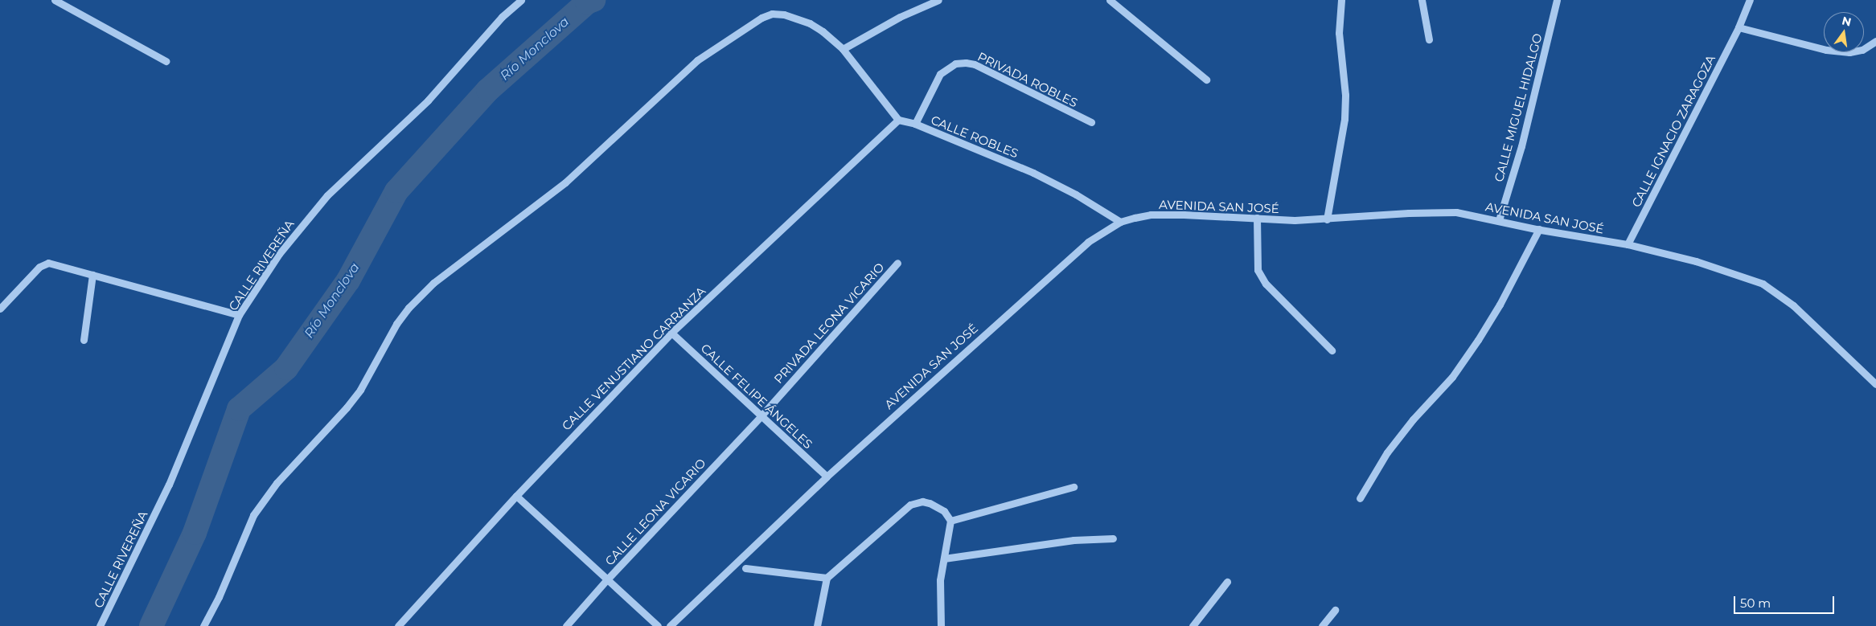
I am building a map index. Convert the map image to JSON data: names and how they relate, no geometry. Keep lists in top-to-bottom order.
{
  "streets": {
    "street": [
      "PRIVADA ROBLES",
      "CALLE MIGUEL HIDALGO",
      "CALLE IGNACIO ZARAGOZA",
      "CALLE ROBLES",
      "AVENIDA SAN JOSÉ",
      "CALLE RIVEREÑA",
      "PRIVADA LEONA VICARIO",
      "CALLE VENUSTIANO CARRANZA",
      "CALLE FELIPE ÁNGELES",
      "CALLE LEONA VICARIO"
    ]
  },
  "crossings": [
    ["PRIVADA ROBLES", "CALLE ROBLES"],
    ["CALLE MIGUEL HIDALGO", "AVENIDA SAN JOSÉ"],
    ["CALLE IGNACIO ZARAGOZA", "AVENIDA SAN JOSÉ"],
    ["CALLE ROBLES", "AVENIDA SAN JOSÉ"],
    ["CALLE ROBLES", "CALLE VENUSTIANO CARRANZA"],
    ["AVENIDA SAN JOSÉ", "CALLE FELIPE ÁNGELES"],
    ["PRIVADA LEONA VICARIO", "CALLE FELIPE ÁNGELES"],
    ["PRIVADA LEONA VICARIO", "CALLE LEONA VICARIO"],
    ["CALLE VENUSTIANO CARRANZA", "CALLE FELIPE ÁNGELES"],
    ["CALLE FELIPE ÁNGELES", "CALLE LEONA VICARIO"]
  ],
  "water": ["Río Monclova"],
  "scale_bar": "50 m",
  "north": "top"
}
